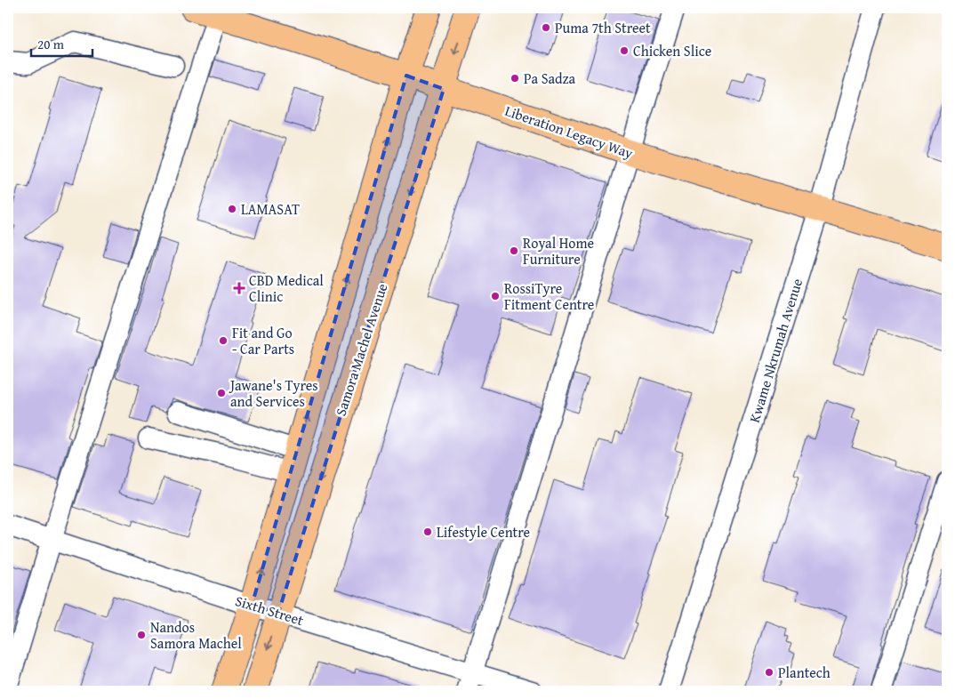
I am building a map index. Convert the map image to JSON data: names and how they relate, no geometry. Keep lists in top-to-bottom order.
{
  "streets": {
    "main road": ["Liberation Legacy Way", "Samora Machel Avenue"],
    "street": ["Kwame Nkrumah Avenue", "Sixth Street"]
  },
  "crossings": [
    ["Liberation Legacy Way", "Samora Machel Avenue"],
    ["Liberation Legacy Way", "Kwame Nkrumah Avenue"],
    ["Samora Machel Avenue", "Sixth Street"]
  ],
  "places": {
    "other": [
      "Puma 7th Street",
      "Chicken Slice",
      "Pa Sadza",
      "LAMASAT",
      "Royal Home Furniture",
      "RossiTyre Fitment Centre",
      "Fit and Go - Car Parts",
      "Jawane's Tyres and Services",
      "Lifestyle Centre",
      "Nandos Samora Machel",
      "Plantech"
    ],
    "health": ["CBD Medical Clinic"]
  },
  "scale_bar": "20 m"
}
